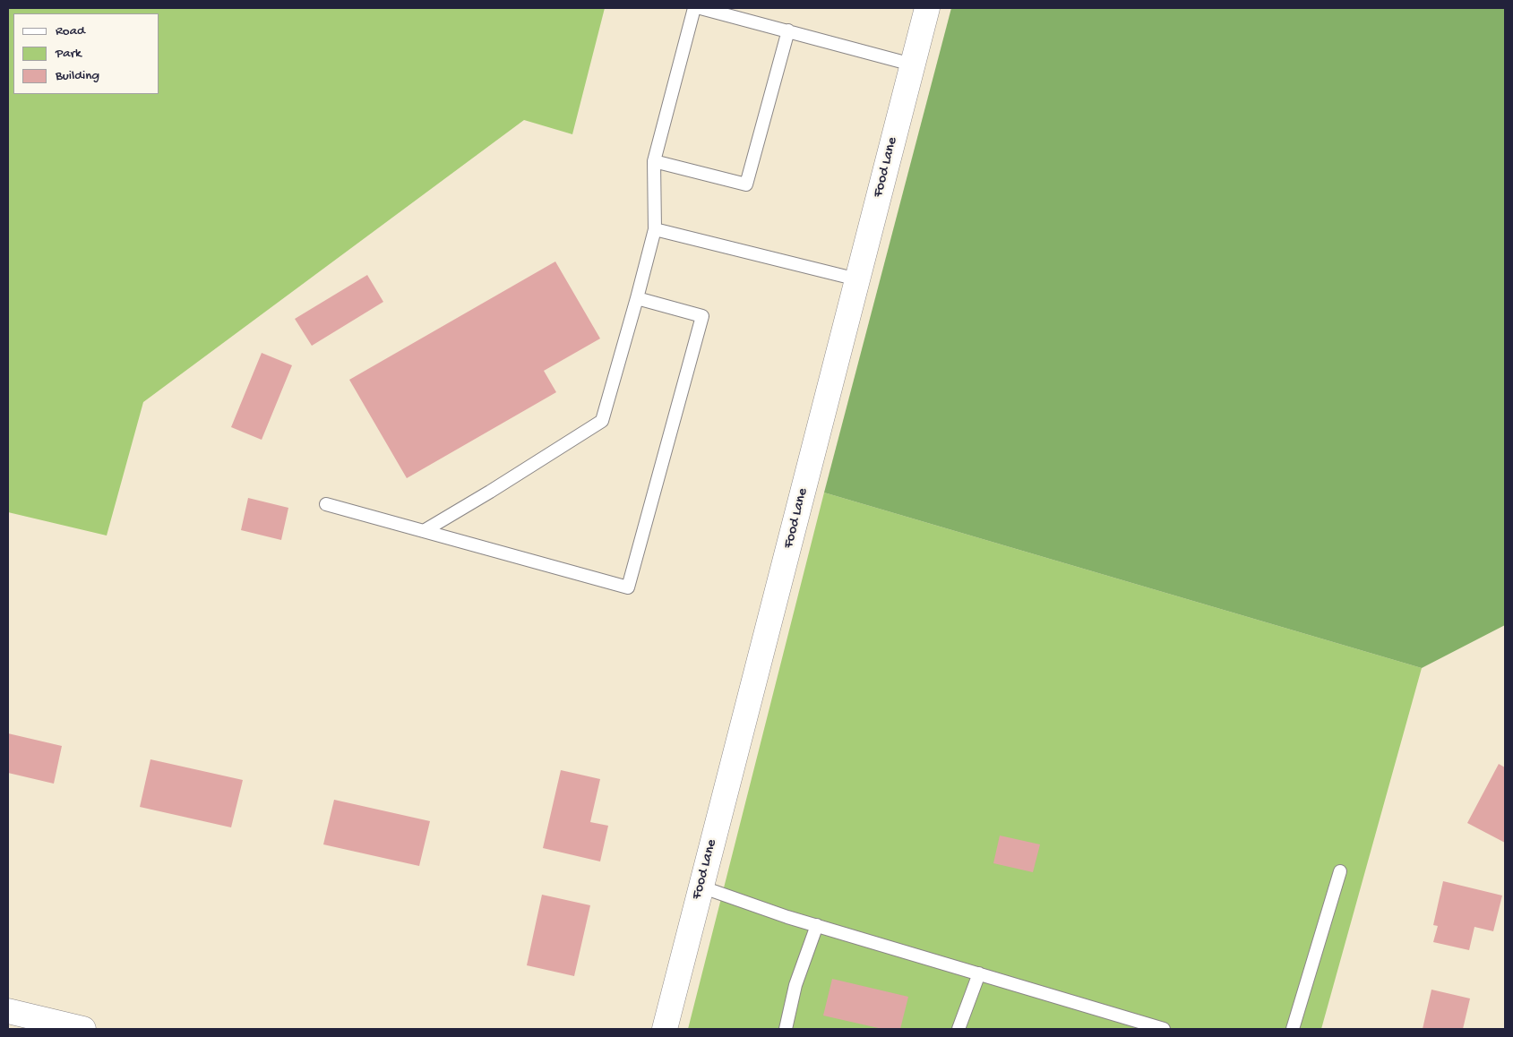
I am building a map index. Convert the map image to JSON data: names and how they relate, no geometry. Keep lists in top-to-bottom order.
{
  "streets": {
    "street": ["Food Lane"]
  },
  "legend": ["Road", "Park", "Building"]
}
